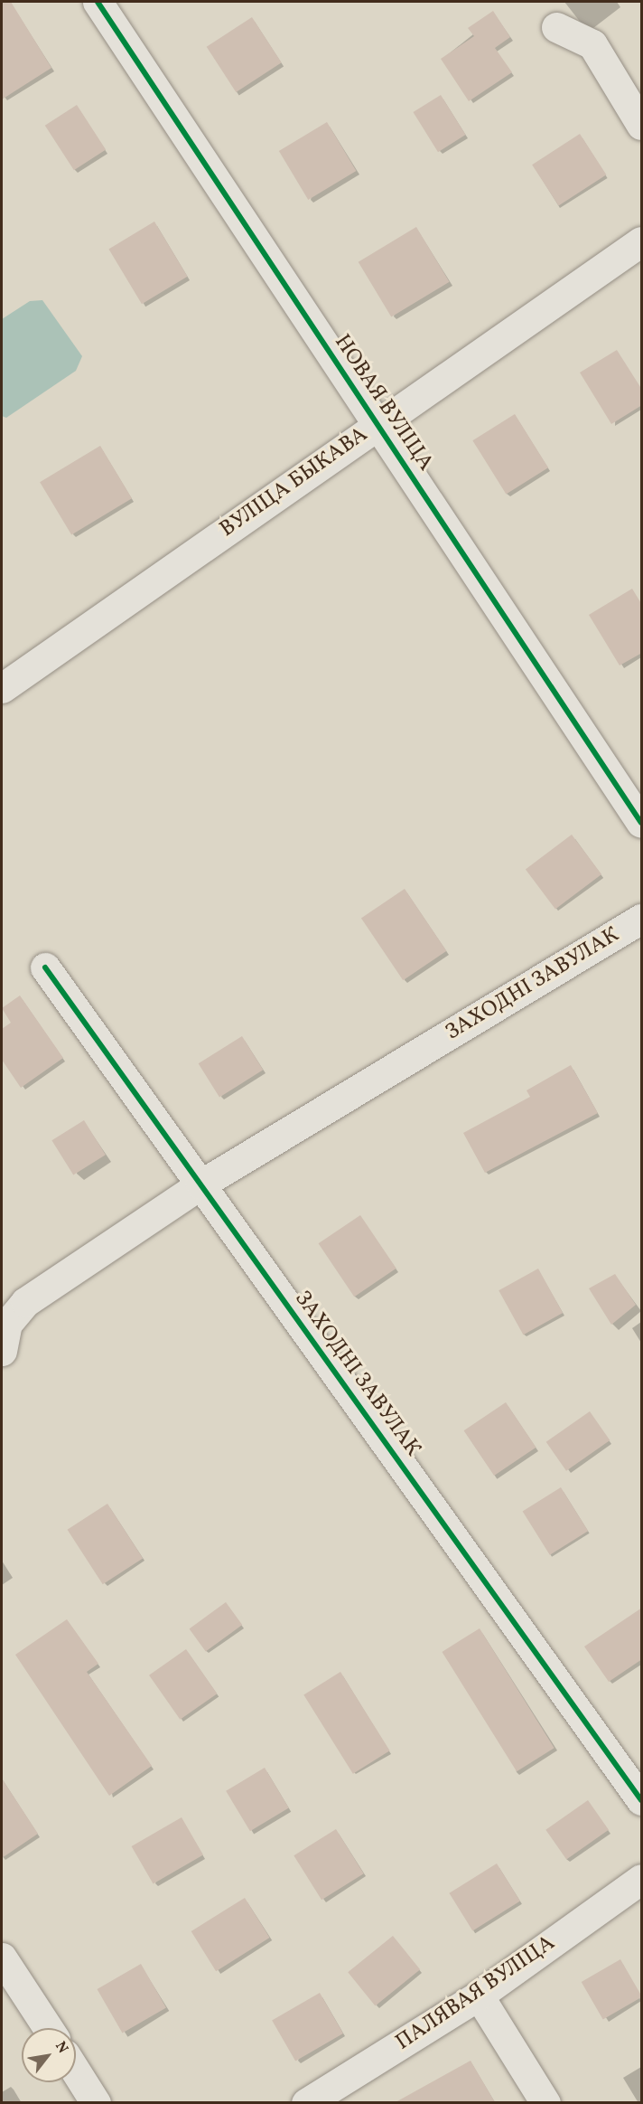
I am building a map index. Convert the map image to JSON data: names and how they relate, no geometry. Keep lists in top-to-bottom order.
{
  "streets": {
    "street": [
      "НОВАЯ ВУЛІЦА",
      "ВУЛІЦА БЫКАВА",
      "ЗАХОДНІ ЗАВУЛАК",
      "ПАЛЯВАЯ ВУЛІЦА"
    ]
  },
  "crossings": [
    ["НОВАЯ ВУЛІЦА", "ВУЛІЦА БЫКАВА"]
  ],
  "north": "top right"
}
